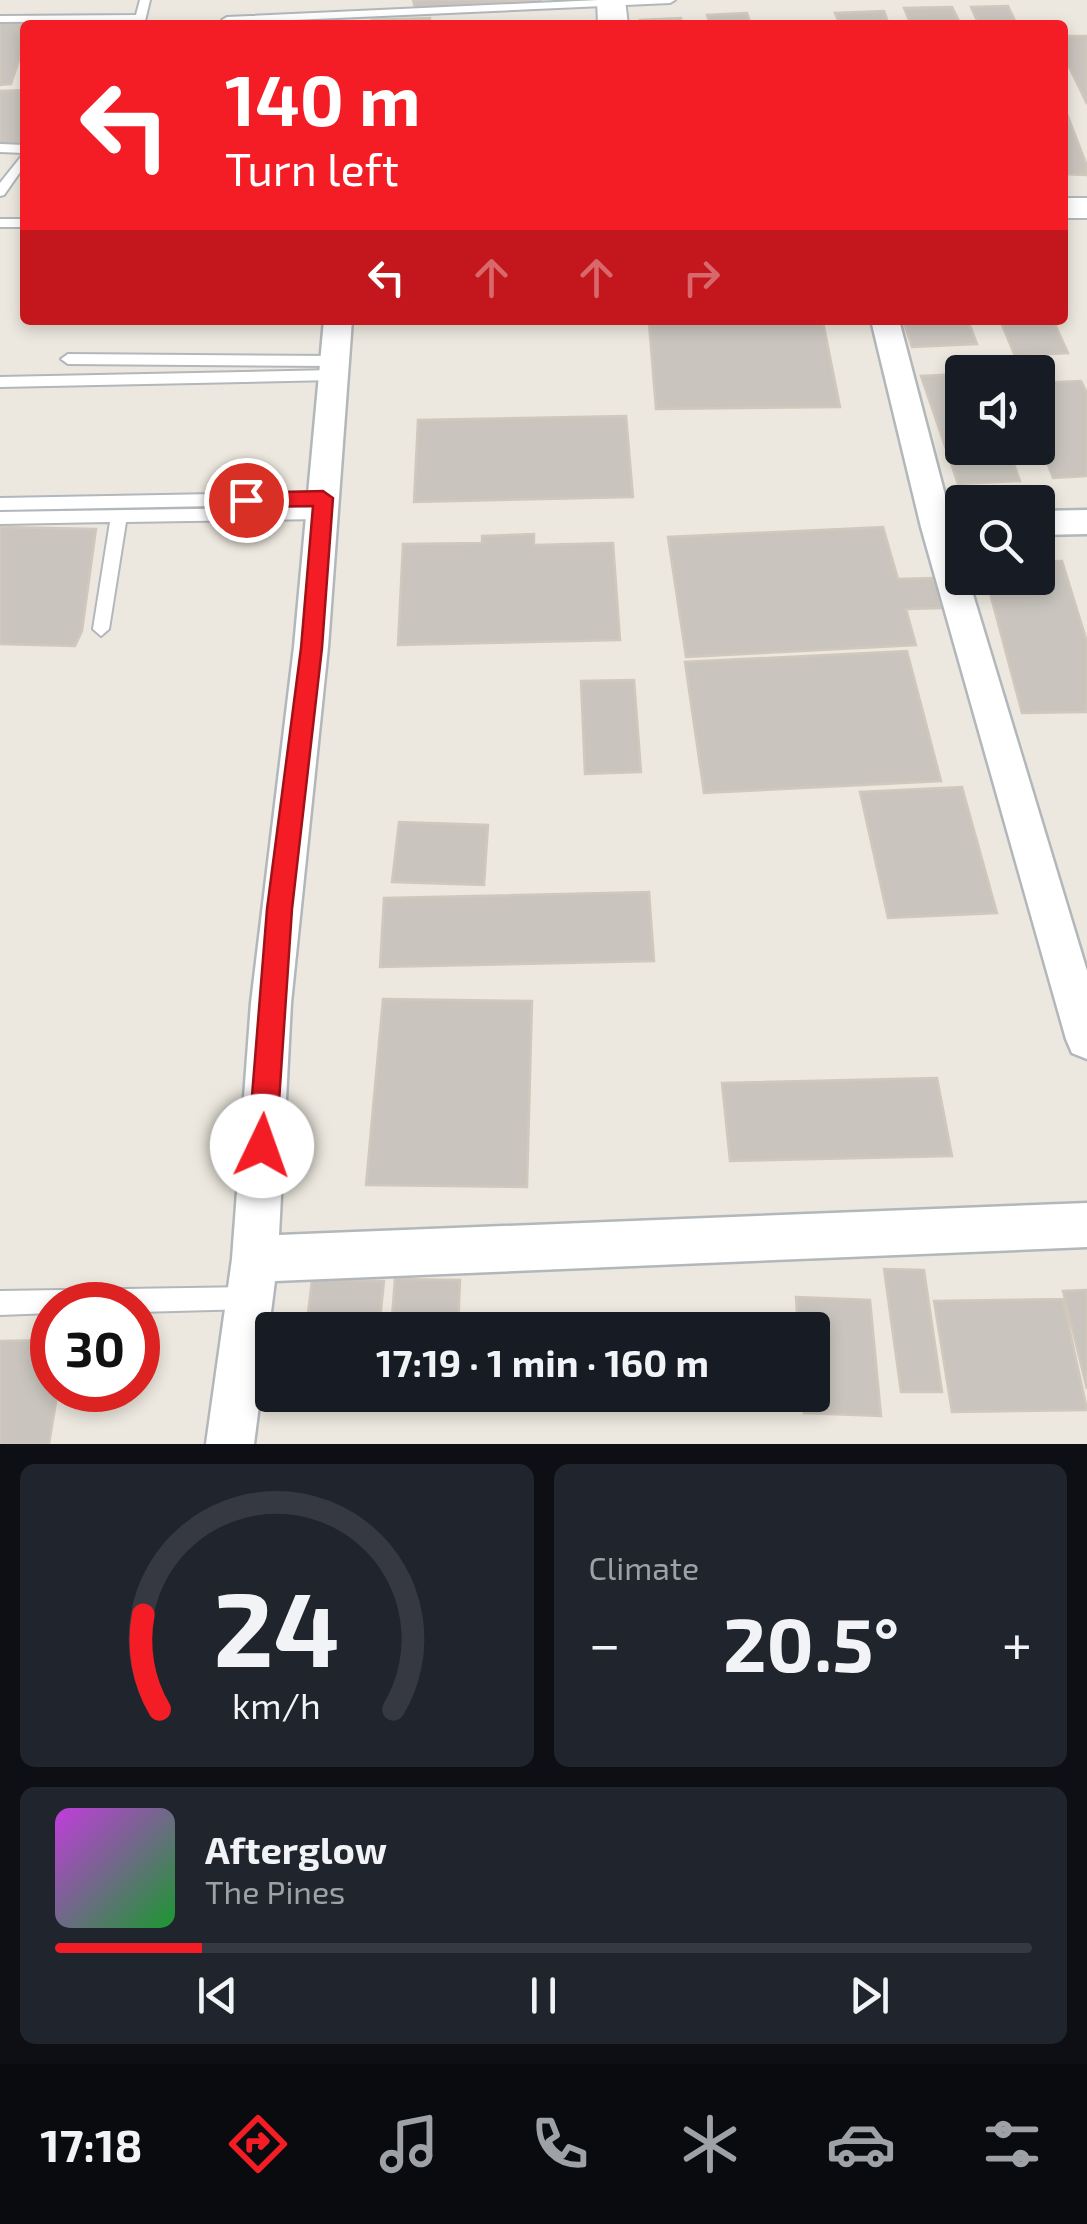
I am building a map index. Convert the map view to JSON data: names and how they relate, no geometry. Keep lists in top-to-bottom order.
{
  "page": {
    "turn": ["140 m", "Turn left"],
    "limit": "30",
    "trip": "17:19 · 1 min · 160 m",
    "tile": "Climate",
    "heat": ["−", "20.5°", "+"],
    "song": ["Afterglow", "The Pines"],
    "tabs": "17:18",
    "gauge": ["24", "km/h"]
  }
}
